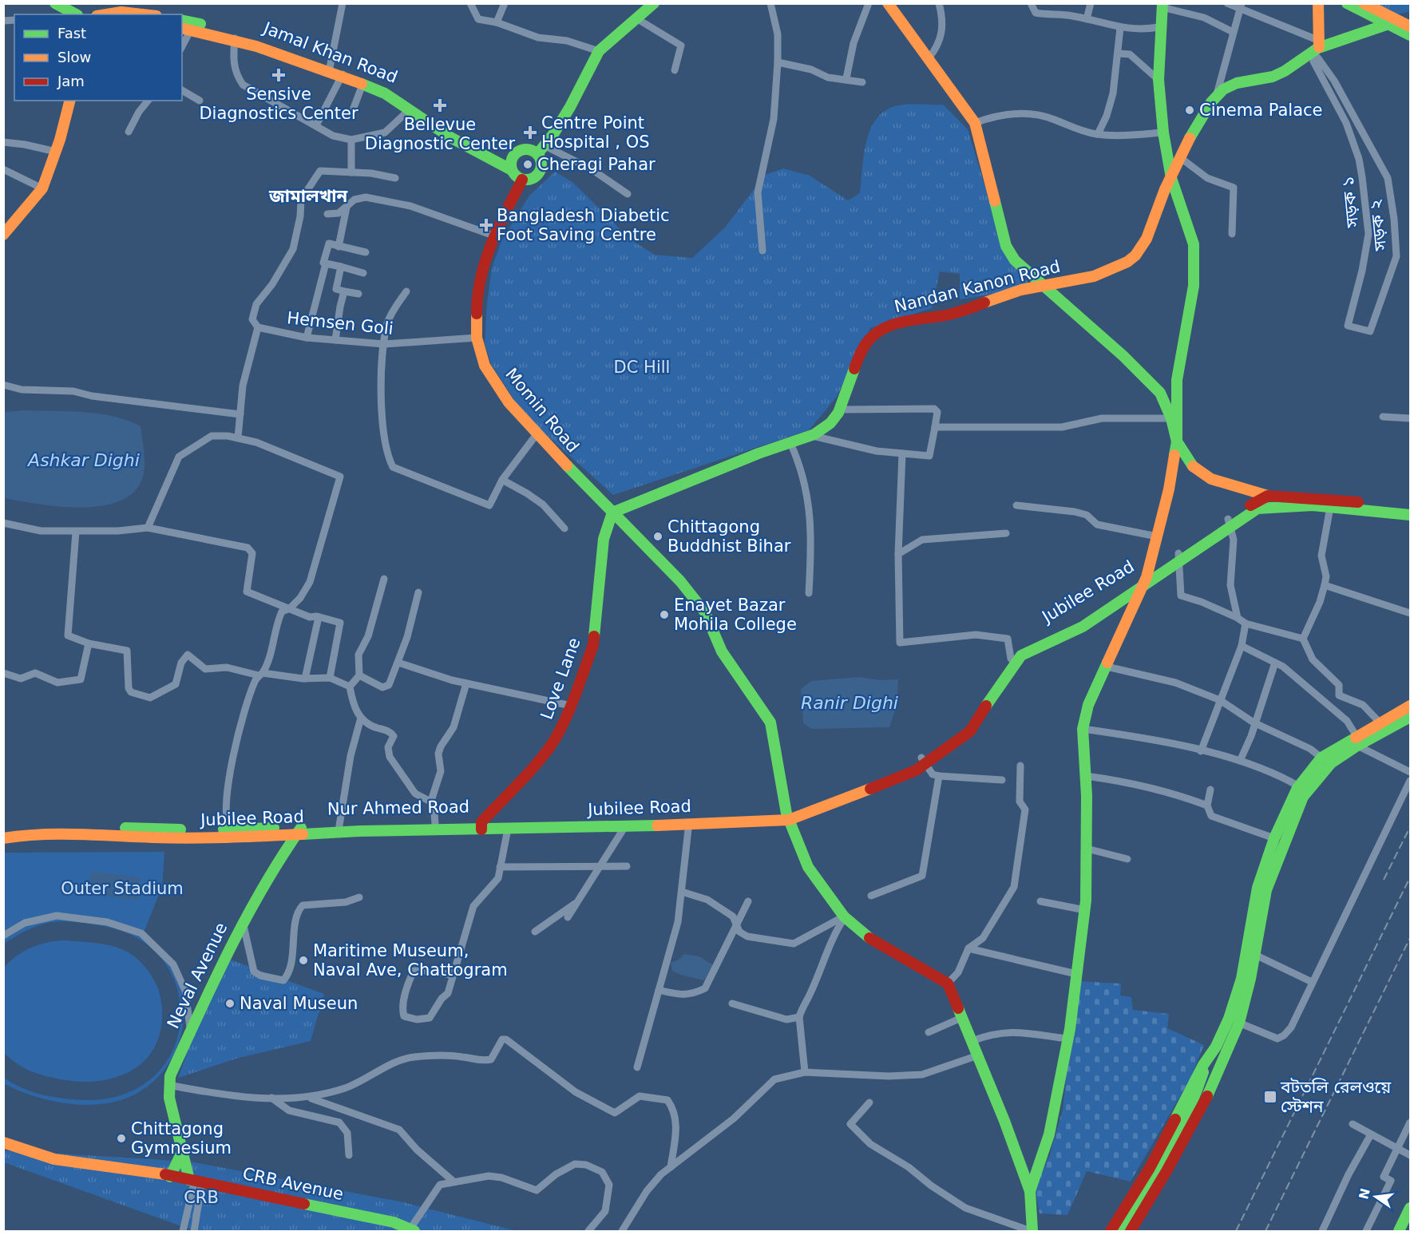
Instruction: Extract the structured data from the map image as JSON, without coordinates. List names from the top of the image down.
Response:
{
  "streets": {
    "main road": [
      "Jamal Khan Road",
      "Nandan Kanon Road",
      "Momin Road",
      "Jubilee Road",
      "Love Lane",
      "Nur Ahmed Road",
      "Neval Avenue",
      "CRB Avenue"
    ],
    "street": ["সড়ক ১", "সড়ক ২", "Hemsen Goli"]
  },
  "crossings": [
    ["Jamal Khan Road", "Momin Road"],
    ["সড়ক ১", "সড়ক ২"],
    ["Nandan Kanon Road", "Momin Road"],
    ["Nandan Kanon Road", "Love Lane"],
    ["Hemsen Goli", "Momin Road"],
    ["Momin Road", "Jubilee Road"],
    ["Momin Road", "Love Lane"],
    ["Momin Road", "Nur Ahmed Road"],
    ["Jubilee Road", "Love Lane"],
    ["Jubilee Road", "Nur Ahmed Road"],
    ["Jubilee Road", "Neval Avenue"],
    ["Love Lane", "Nur Ahmed Road"],
    ["Nur Ahmed Road", "Neval Avenue"],
    ["Neval Avenue", "CRB Avenue"]
  ],
  "districts": ["জামালখান"],
  "water": ["Ashkar Dighi", "Ranir Dighi"],
  "parks": ["DC Hill", "Outer Stadium", "CRB"],
  "places": {
    "health": [
      "Sensive Diagnostics Center",
      "Bellevue Diagnostic Center",
      "Centre Point Hospital , OS",
      "Bangladesh Diabetic Foot Saving Centre"
    ],
    "other": [
      "Cinema Palace",
      "Cheragi Pahar",
      "Chittagong Buddhist Bihar",
      "Enayet Bazar Mohila College",
      "Maritime Museum, Naval Ave, Chattogram",
      "Naval Museun",
      "Chittagong Gymnesium"
    ],
    "transit": ["বটতলি রেলওয়ে স্টেশন"]
  },
  "legend": ["Fast", "Slow", "Jam"],
  "north": "left"
}
